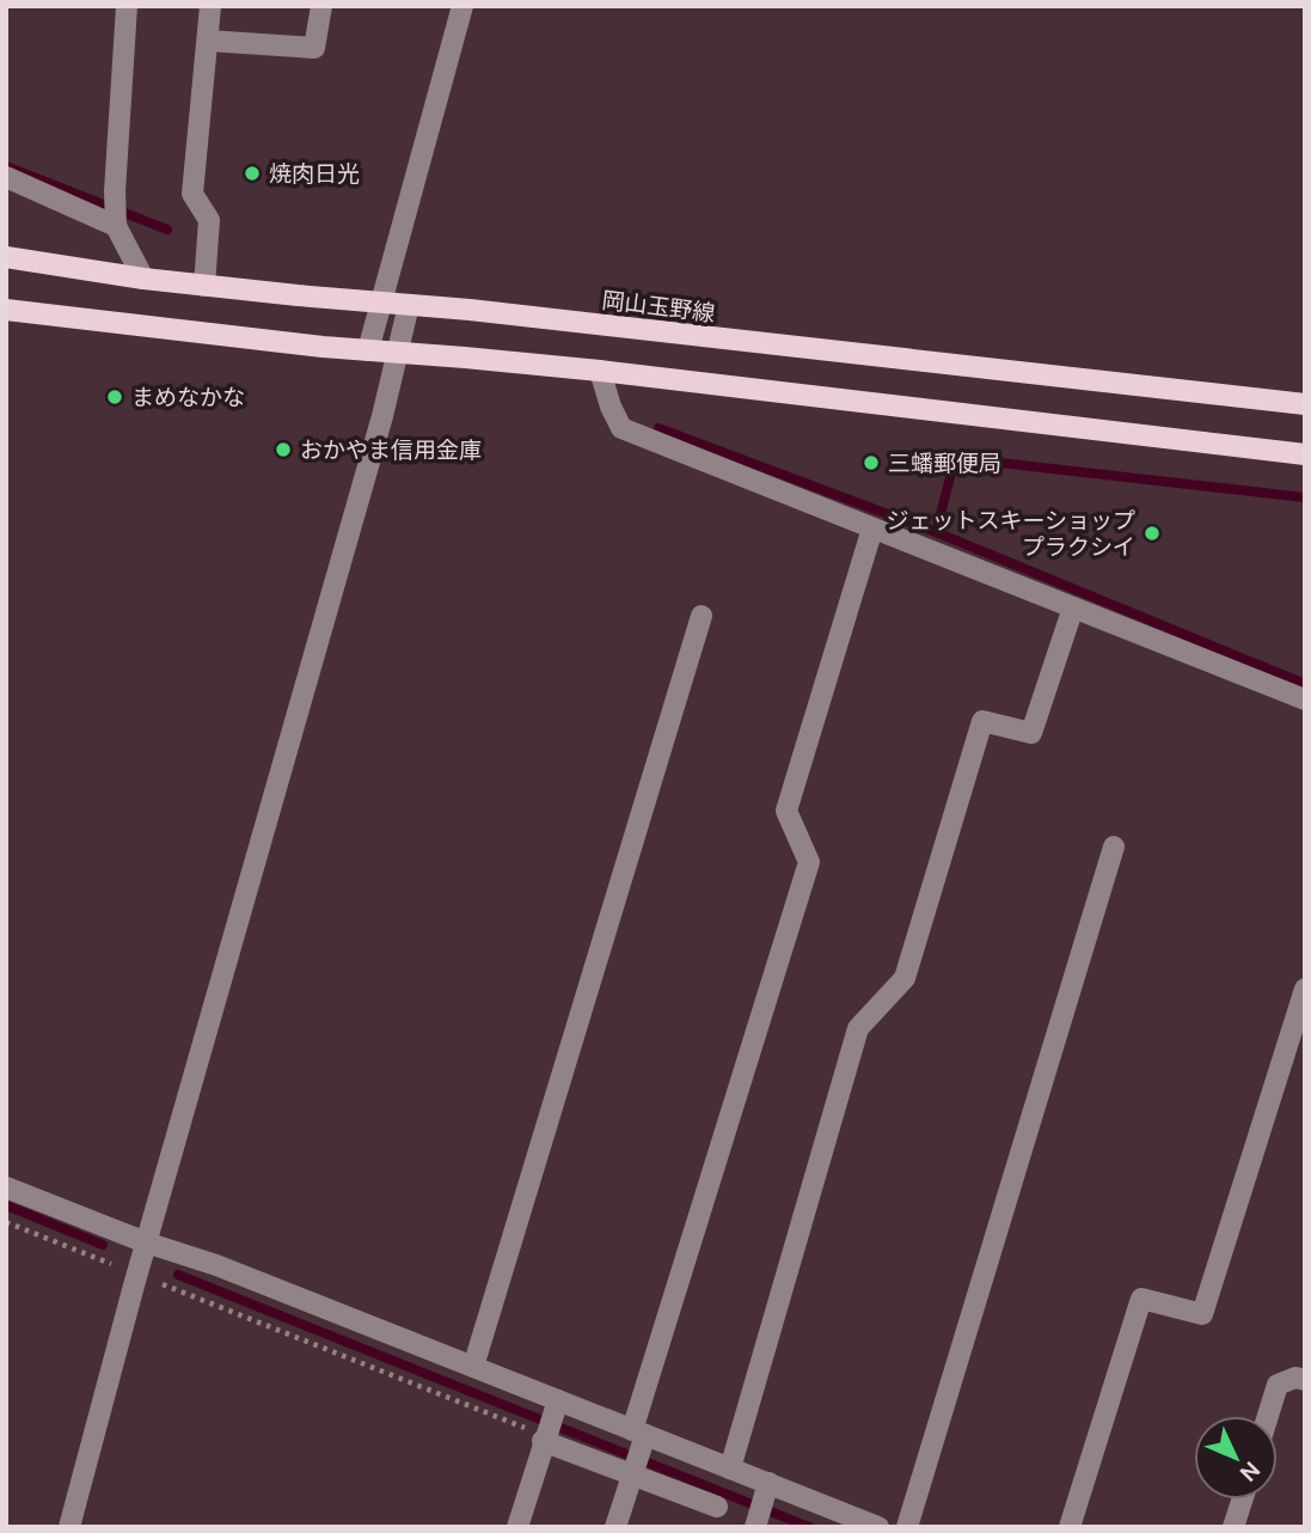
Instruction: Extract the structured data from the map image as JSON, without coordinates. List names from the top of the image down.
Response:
{
  "streets": {
    "main road": ["岡山玉野線"]
  },
  "places": [
    "焼肉日光",
    "まめなかな",
    "おかやま信用金庫",
    "三蟠郵便局",
    "ジェットスキーショップ プラクシイ"
  ],
  "north": "bottom right"
}
